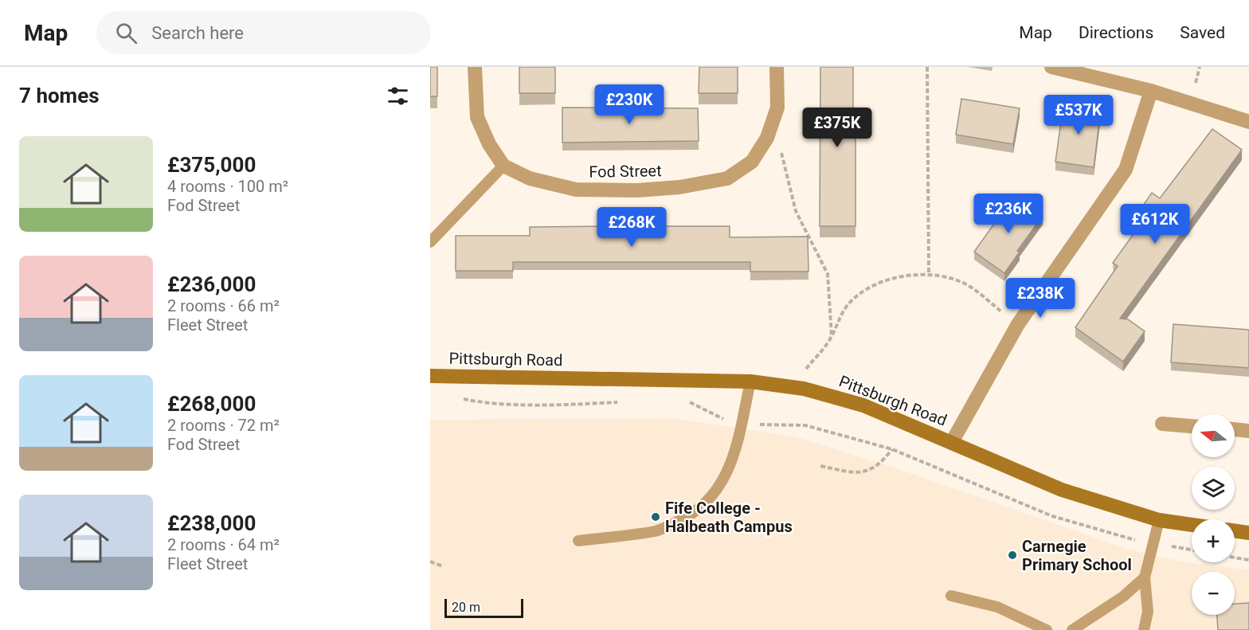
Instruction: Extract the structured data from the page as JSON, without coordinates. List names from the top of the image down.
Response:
{
  "streets": {
    "street": ["Fod Street", "Pittsburgh Road"]
  },
  "places": ["Fife College - Halbeath Campus", "Carnegie Primary School"],
  "scale_bar": "20 m",
  "north": "left",
  "page": {
    "header": "Map",
    "search": "Search here",
    "nav": ["Map", "Directions", "Saved"],
    "heading": "7 homes",
    "price": [
      "£230K",
      "£537K",
      "£375K",
      "£236K",
      "£612K",
      "£268K",
      "£238K"
    ],
    "list": [
      {
        "name": "£375,000",
        "note": "4 rooms · 100 m² · Fod Street"
      },
      {
        "name": "£236,000",
        "note": "2 rooms · 66 m² · Fleet Street"
      },
      {
        "name": "£268,000",
        "note": "2 rooms · 72 m² · Fod Street"
      },
      {
        "name": "£238,000",
        "note": "2 rooms · 64 m² · Fleet Street"
      }
    ],
    "map_buttons": ["+", "−"],
    "scale": "20 m"
  }
}
